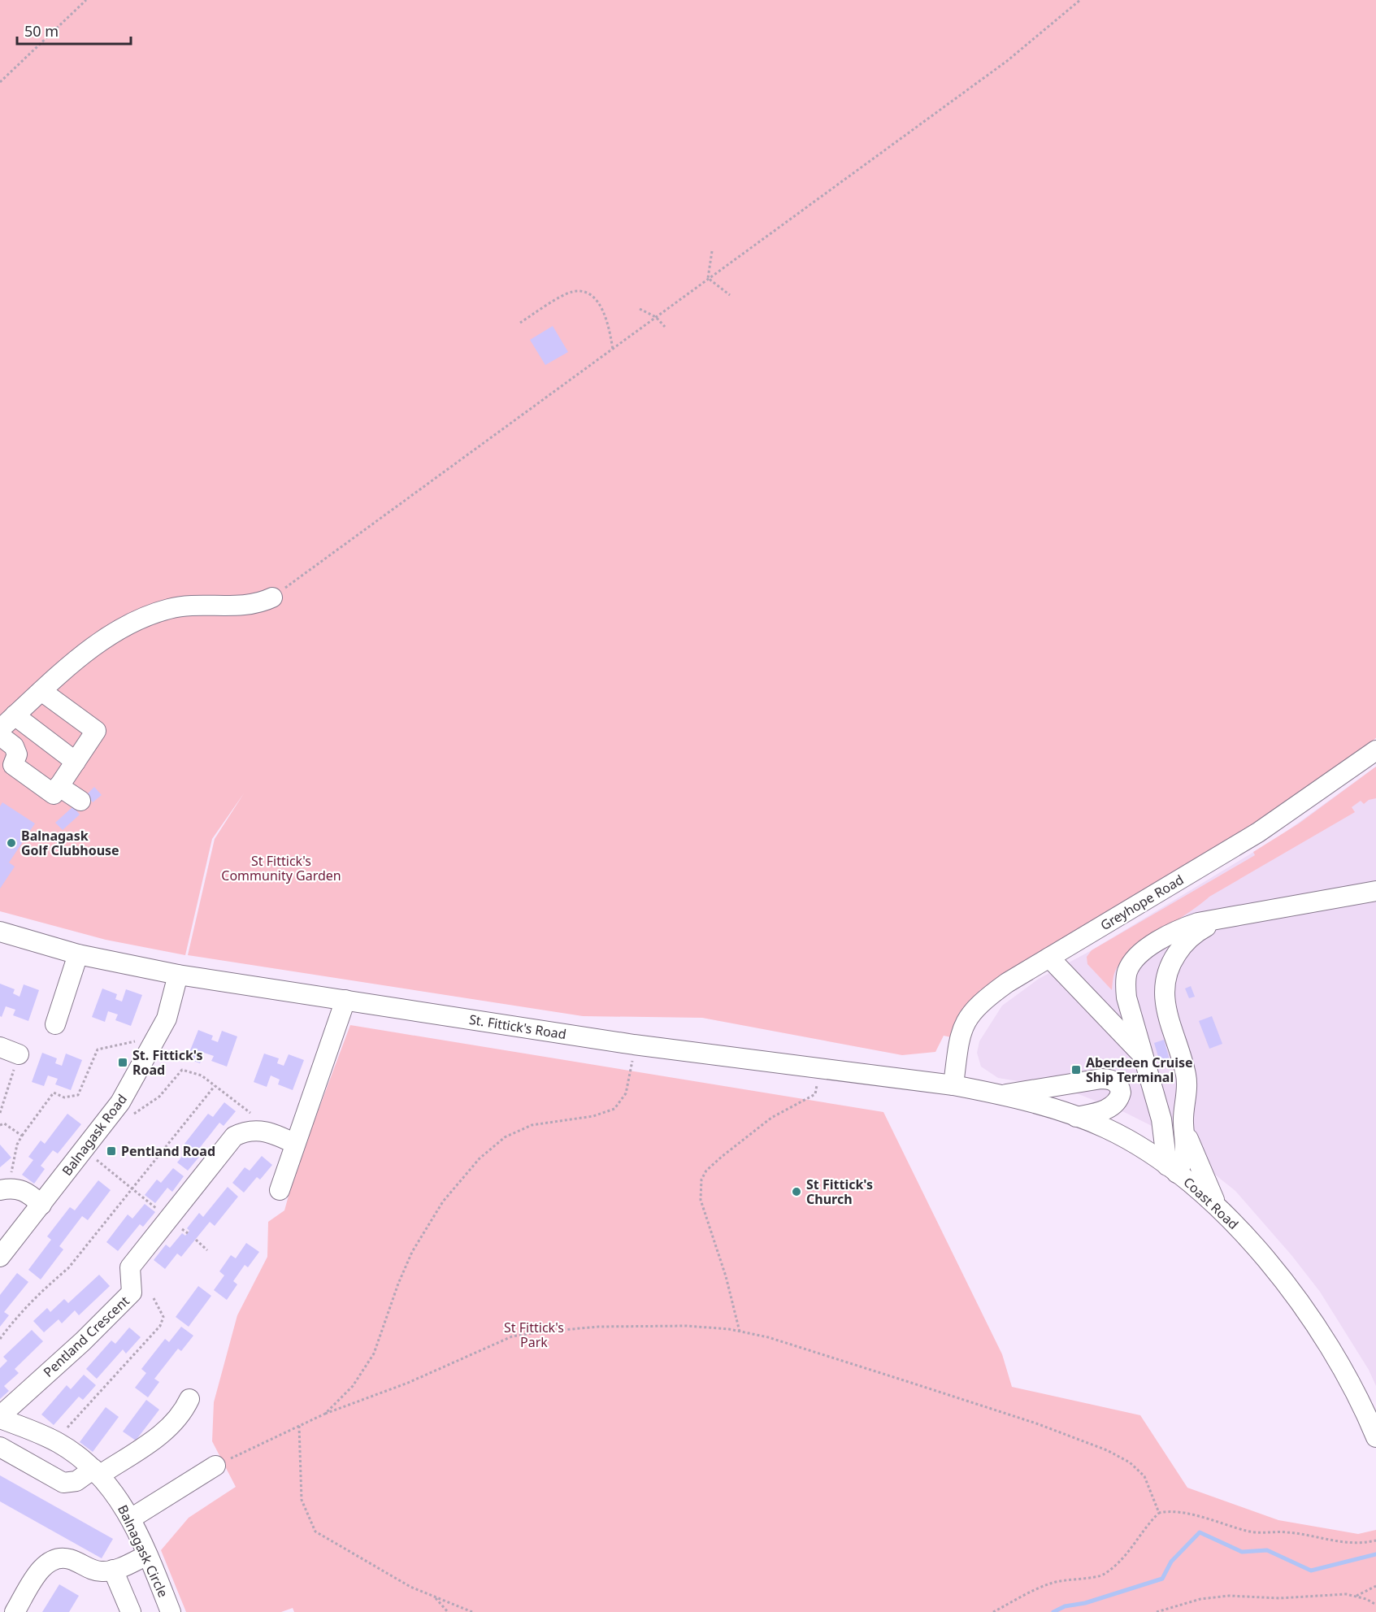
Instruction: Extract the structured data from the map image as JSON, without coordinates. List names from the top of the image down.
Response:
{
  "streets": {
    "street": [
      "Greyhope Road",
      "St. Fittick's Road",
      "Balnagask Road",
      "Coast Road",
      "Pentland Crescent",
      "Balnagask Circle"
    ]
  },
  "crossings": [
    ["Greyhope Road", "St. Fittick's Road"],
    ["Greyhope Road", "Coast Road"],
    ["St. Fittick's Road", "Balnagask Road"],
    ["St. Fittick's Road", "Coast Road"],
    ["Pentland Crescent", "Balnagask Circle"]
  ],
  "parks": ["St Fittick's Community Garden", "St Fittick's Park"],
  "places": {
    "other": ["Balnagask Golf Clubhouse", "St Fittick's Church"],
    "transit": ["St. Fittick's Road", "Aberdeen Cruise Ship Terminal", "Pentland Road"]
  },
  "scale_bar": "50 m"
}
